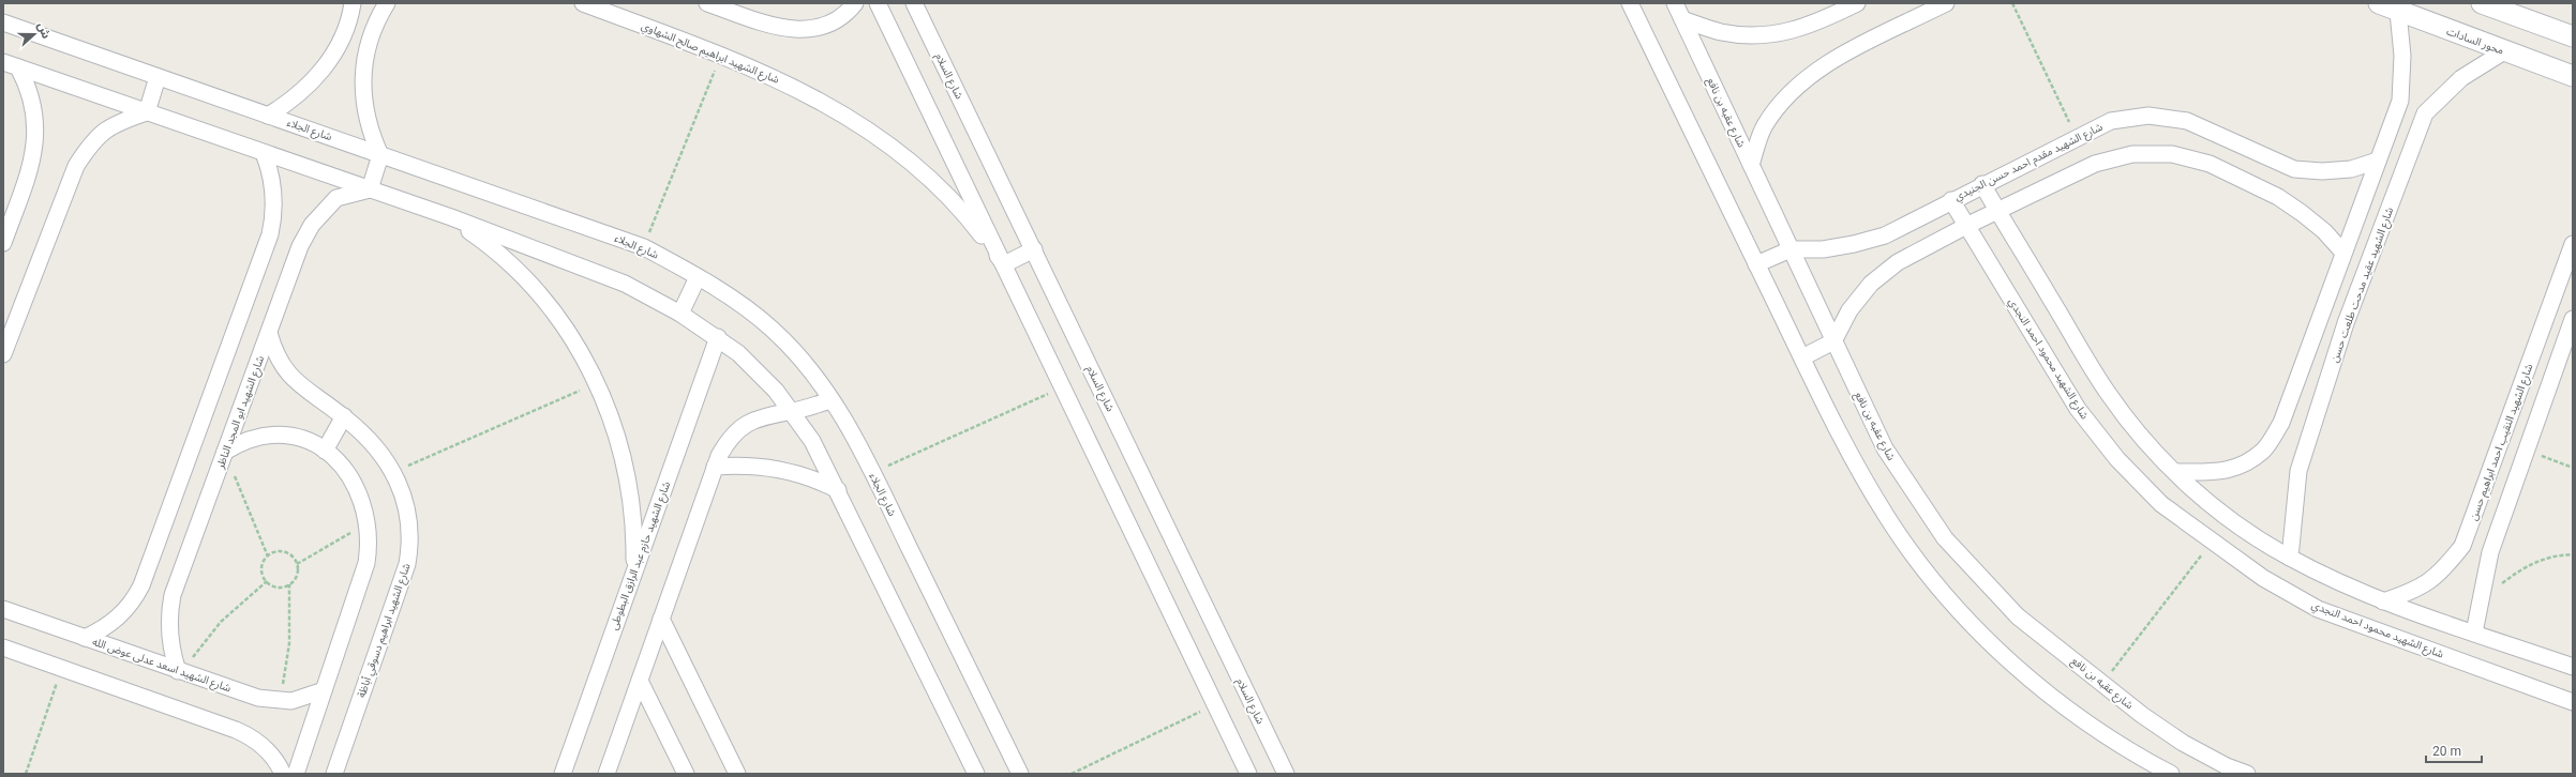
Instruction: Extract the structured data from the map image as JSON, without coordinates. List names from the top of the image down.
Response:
{
  "streets": {
    "street": [
      "محور السادات",
      "شارع الشهيد ابراهيم صالح الشهاوي",
      "شارع السلام",
      "شارع عقبه بن نافع",
      "شارع الجلاء",
      "شارع الشهيد مقدم احمد حسن الجنيدي",
      "شارع الشهيد عقيد مدحت طلعت حسن",
      "شارع الشهيد محمود احمد النجدي",
      "شارع الشهيد ابو المجد الناظر",
      "شارع الشهيد النقيب احمد ابراهيم حسن",
      "شارع الشهيد حازم عبد الرازق البطوطى",
      "شارع الشهيد ابراهيم دسوقي أباظة",
      "شارع الشهيد اسعد عدلى عوض الله"
    ]
  },
  "crossings": [
    ["محور السادات", "شارع الشهيد عقيد مدحت طلعت حسن"],
    ["شارع عقبه بن نافع", "شارع الشهيد مقدم احمد حسن الجنيدي"],
    ["شارع الشهيد مقدم احمد حسن الجنيدي", "شارع الشهيد محمود احمد النجدي"],
    ["شارع الشهيد ابو المجد الناظر", "شارع الشهيد ابراهيم دسوقي أباظة"],
    ["شارع الشهيد ابو المجد الناظر", "شارع الشهيد اسعد عدلى عوض الله"]
  ],
  "scale_bar": "20 m",
  "north": "right"
}
